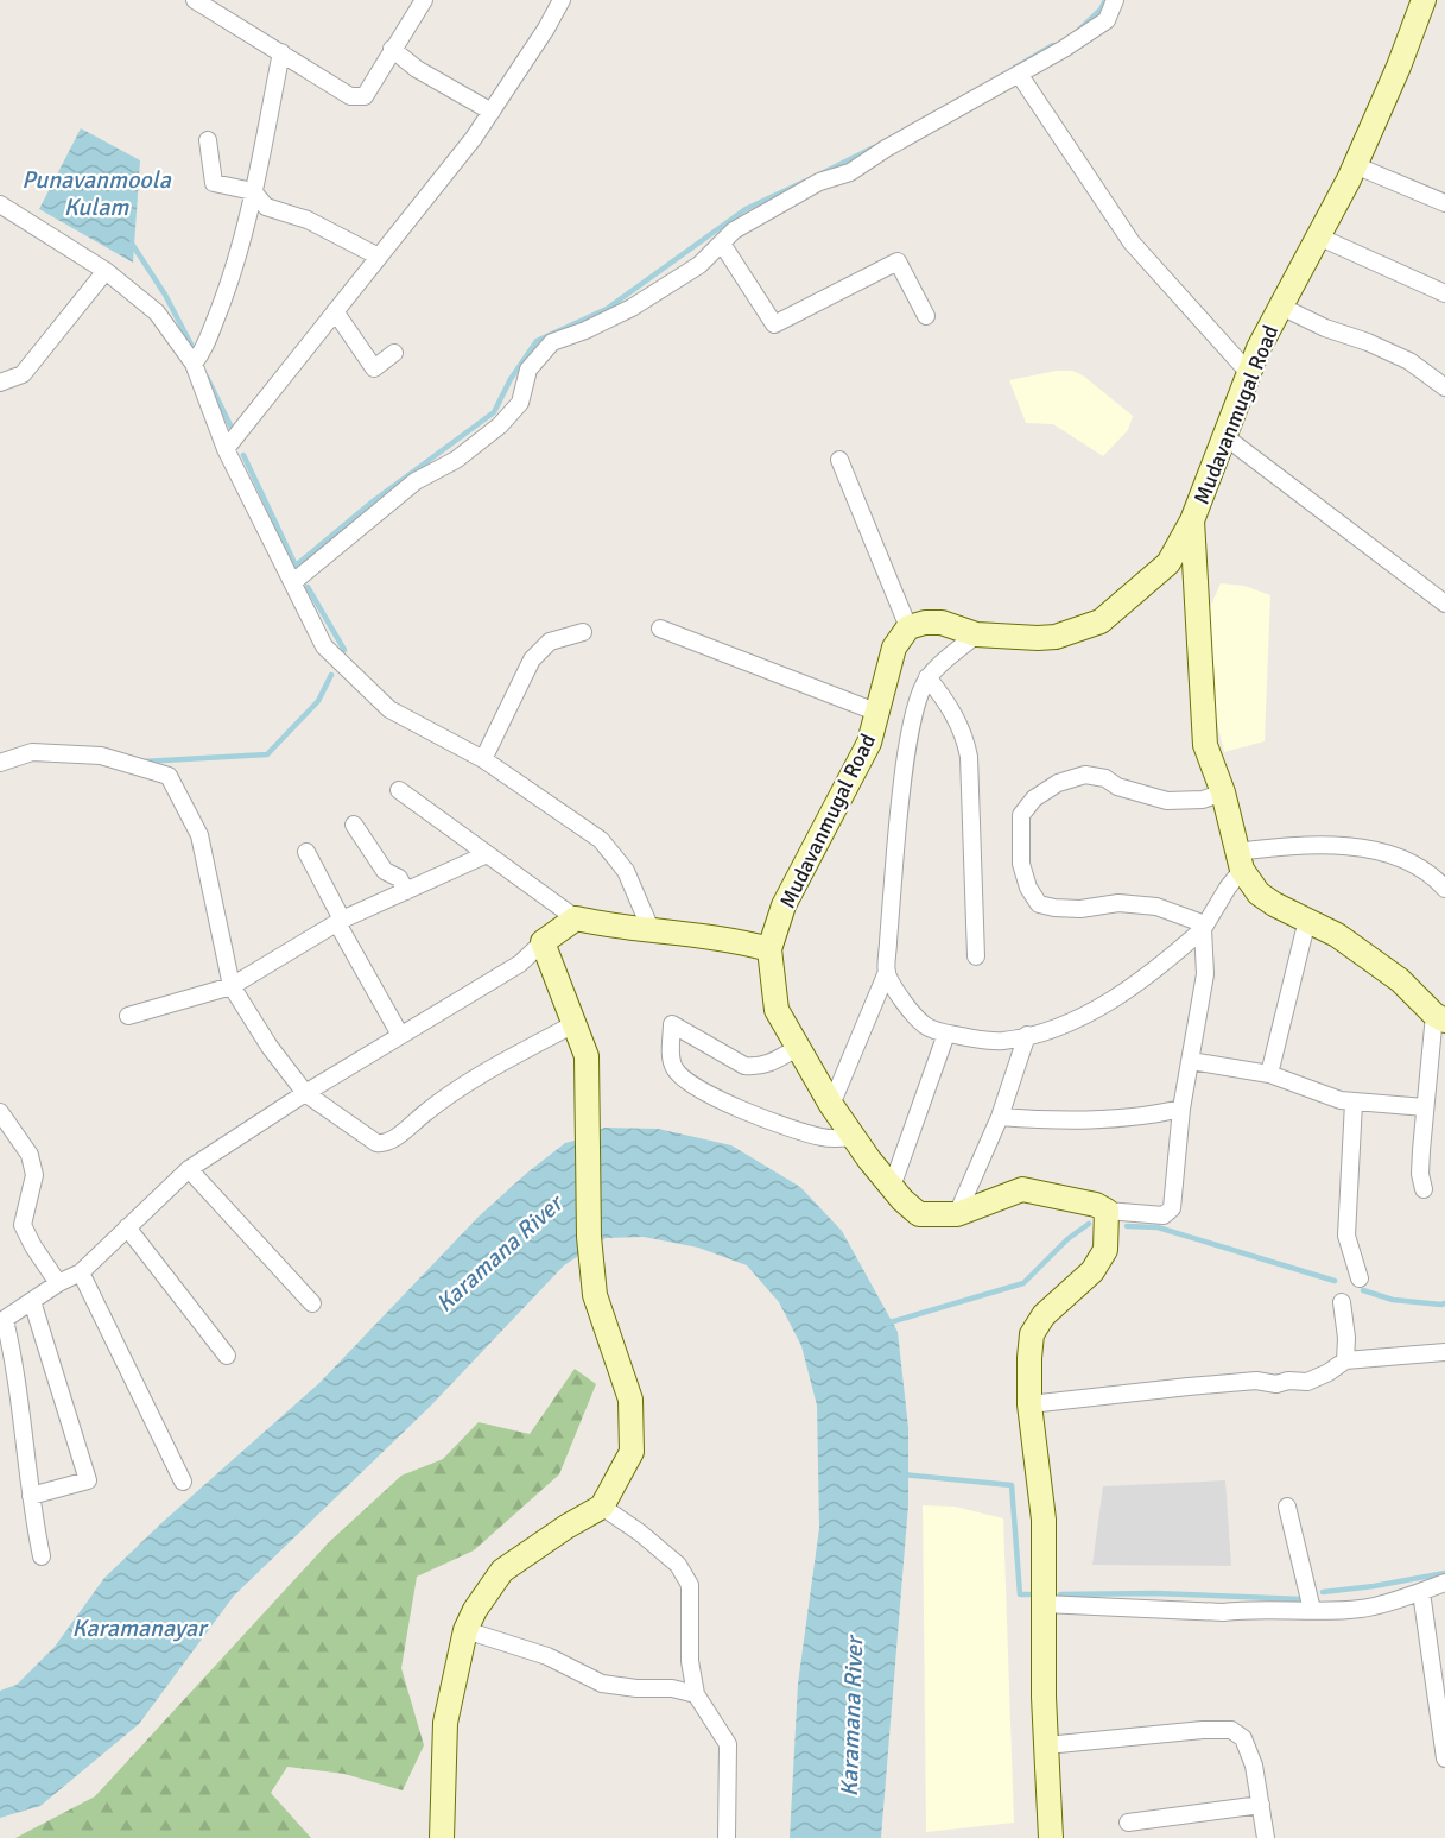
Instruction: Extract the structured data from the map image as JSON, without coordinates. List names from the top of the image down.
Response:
{
  "streets": {
    "street": ["Mudavanmugal Road"]
  },
  "water": ["Punavanmoola Kulam", "Karamana River", "Karamanayar"]
}
